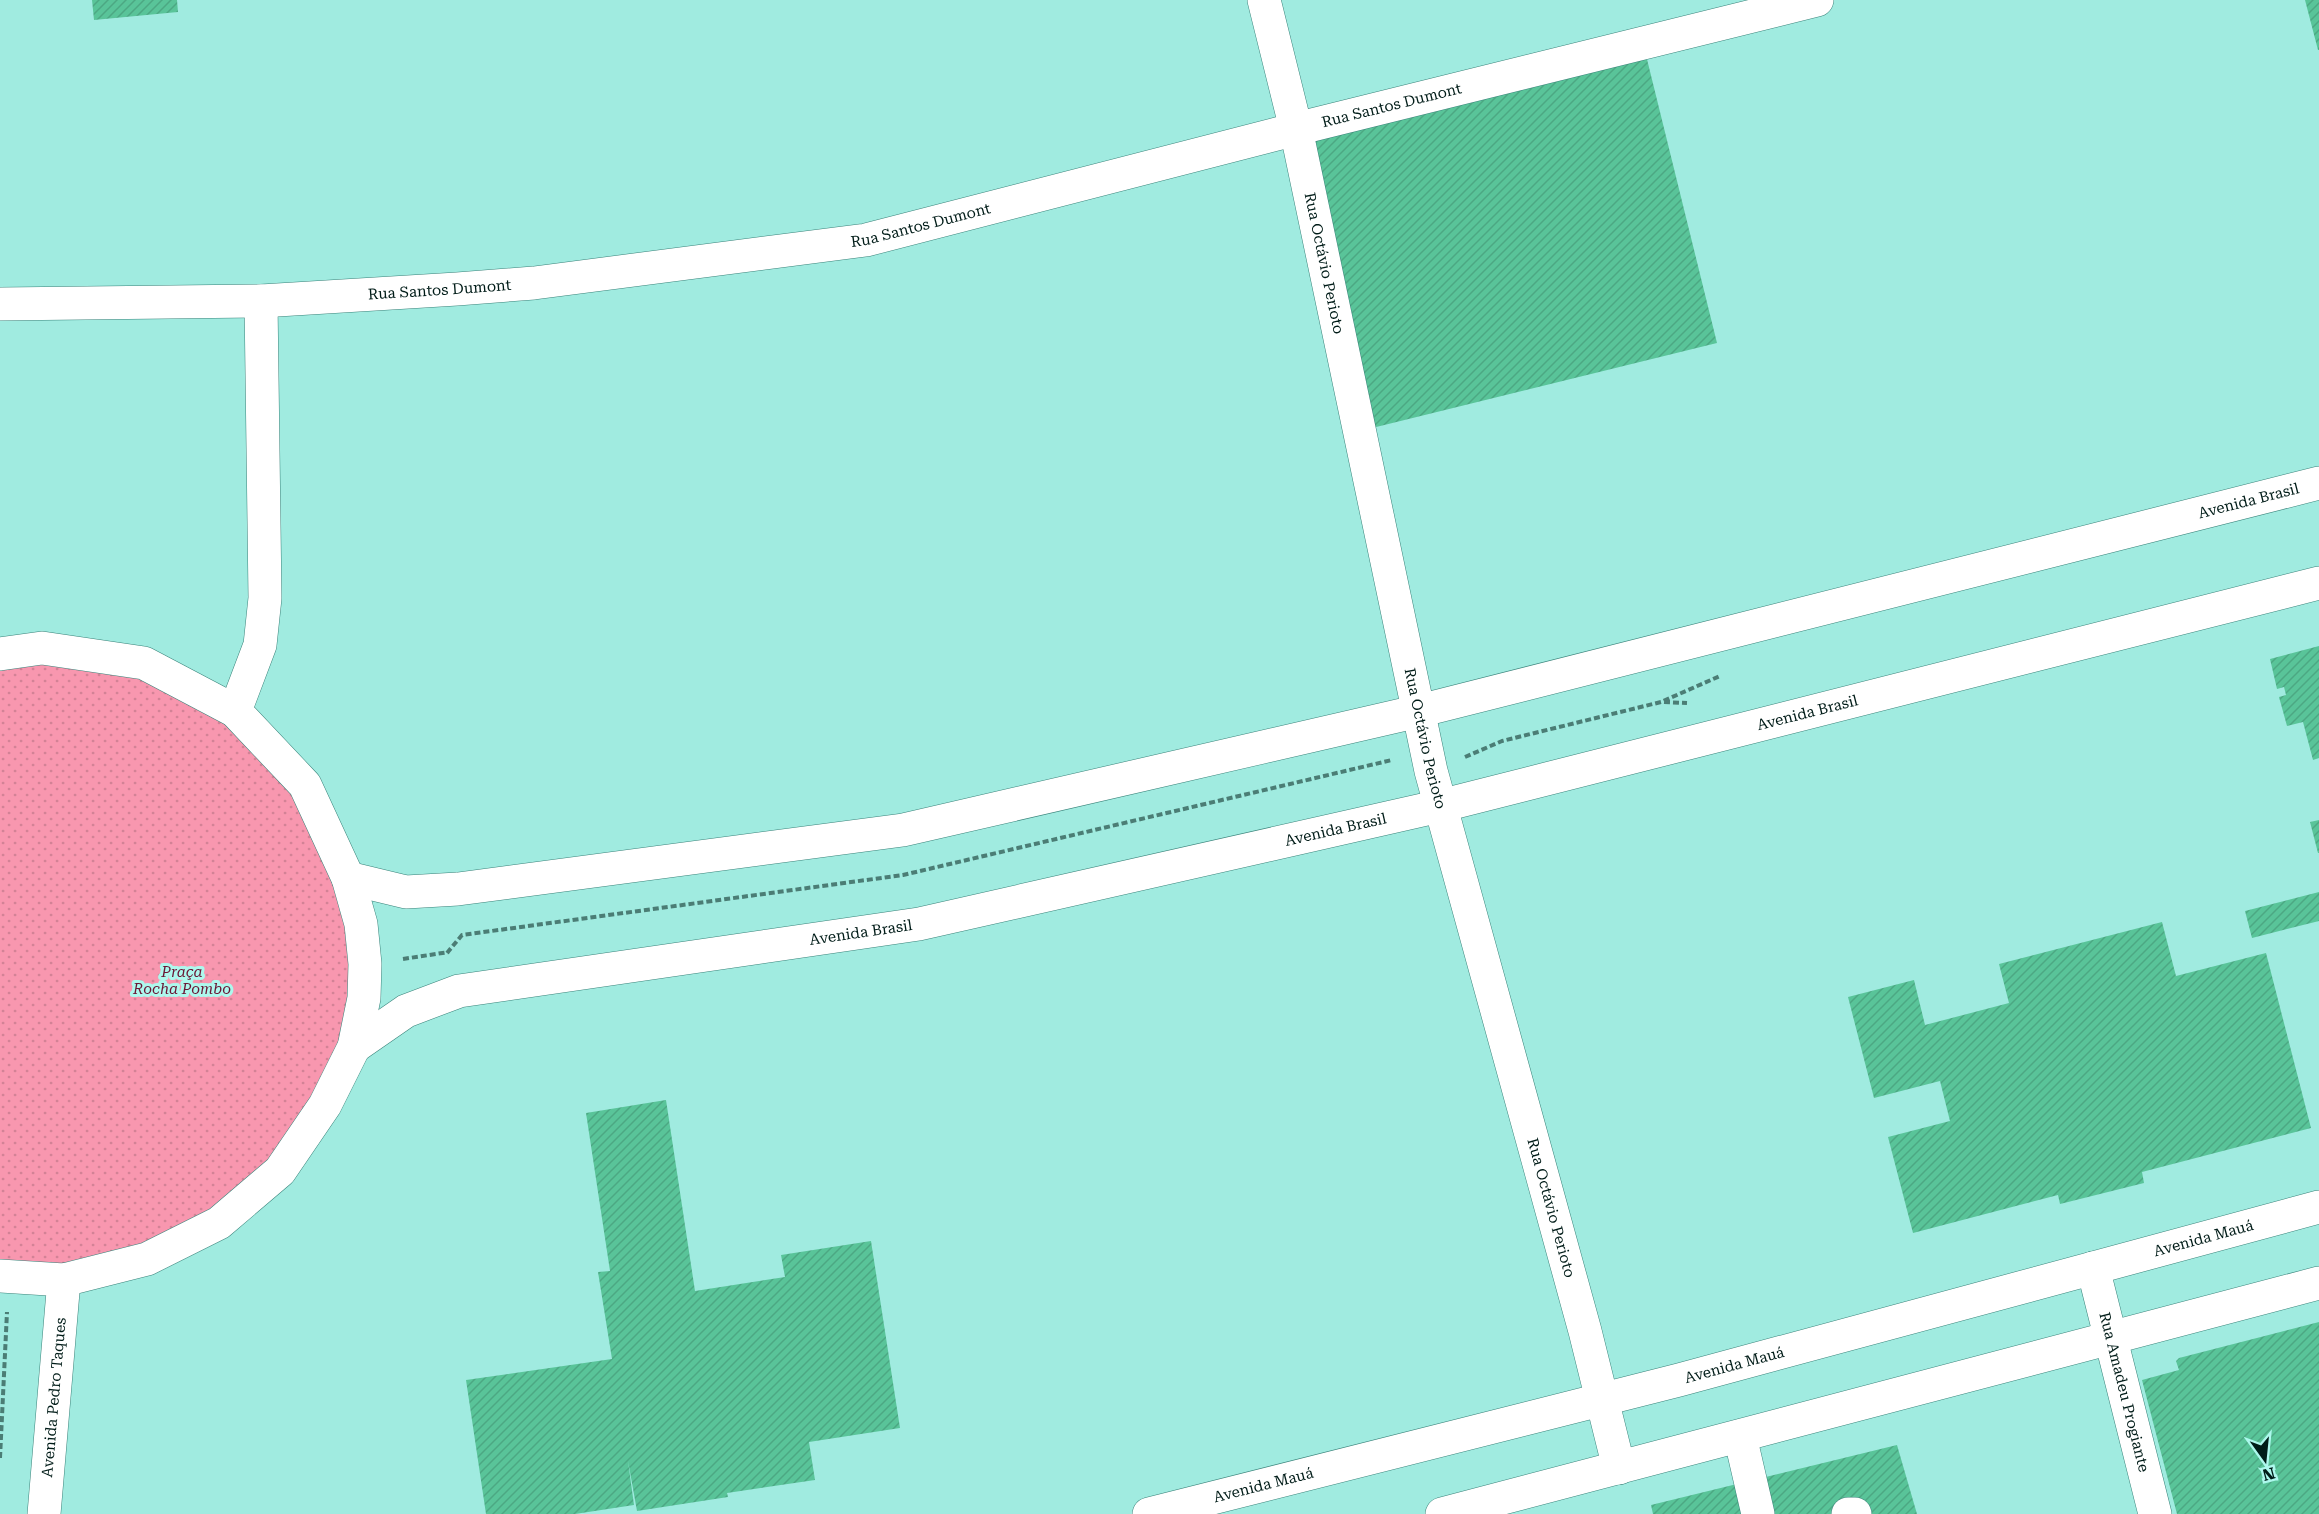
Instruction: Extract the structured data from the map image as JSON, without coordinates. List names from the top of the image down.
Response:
{
  "streets": {
    "main road": [
      "Rua Santos Dumont",
      "Rua Octávio Perioto",
      "Avenida Brasil",
      "Avenida Mauá",
      "Rua Amadeu Progiante",
      "Avenida Pedro Taques"
    ]
  },
  "crossings": [
    ["Rua Santos Dumont", "Rua Octávio Perioto"],
    ["Rua Octávio Perioto", "Avenida Brasil"],
    ["Rua Octávio Perioto", "Avenida Mauá"],
    ["Avenida Mauá", "Rua Amadeu Progiante"]
  ],
  "parks": ["Praça Rocha Pombo"],
  "north": "bottom"
}
